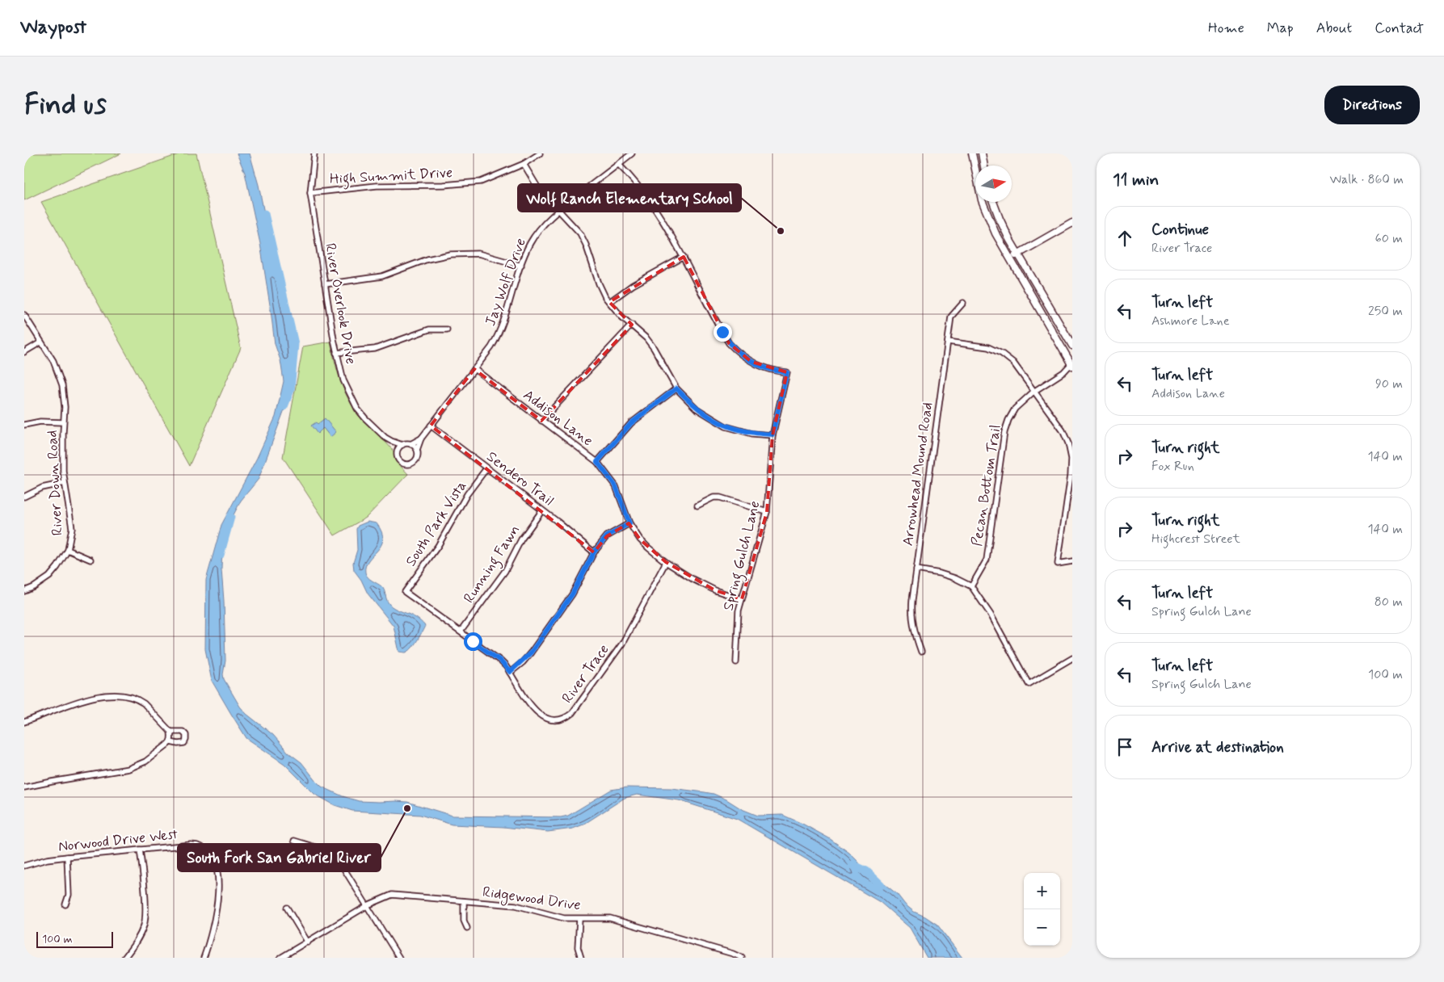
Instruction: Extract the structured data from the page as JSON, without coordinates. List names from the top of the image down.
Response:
{
  "streets": {
    "street": [
      "High Summit Drive",
      "Jay Wolf Drive",
      "River Overlook Drive",
      "Addison Lane",
      "Arrowhead Mound Road",
      "Sendero Trail",
      "River Down Road",
      "Pecan Bottom Trail",
      "South Park Vista",
      "Spring Gulch Lane",
      "Running Fawn",
      "River Trace",
      "Norwood Drive West",
      "Ridgewood Drive"
    ]
  },
  "crossings": [
    ["High Summit Drive", "River Overlook Drive"],
    ["Jay Wolf Drive", "Addison Lane"],
    ["Jay Wolf Drive", "Sendero Trail"],
    ["Jay Wolf Drive", "Spring Gulch Lane"],
    ["Addison Lane", "Spring Gulch Lane"],
    ["Addison Lane", "River Trace"],
    ["Sendero Trail", "South Park Vista"],
    ["Sendero Trail", "Running Fawn"],
    ["South Park Vista", "River Trace"],
    ["Running Fawn", "River Trace"]
  ],
  "places": ["Wolf Ranch Elementary School", "South Fork San Gabriel River"],
  "scale_bar": "100 m",
  "north": "right",
  "page": {
    "header": "Waypost",
    "nav": [
      "Home",
      "Map",
      "About",
      "Contact"
    ],
    "buttons": "Directions",
    "title": "Find us",
    "heading": ["11 min", "Walk · 860 m"],
    "list": [
      ["Continue", "River Trace", "60 m"],
      ["Turn left", "Ashmore Lane", "250 m"],
      ["Turn left", "Addison Lane", "90 m"],
      ["Turn right", "Fox Run", "140 m"],
      ["Turn right", "Highcrest Street", "140 m"],
      ["Turn left", "Spring Gulch Lane", "80 m"],
      ["Turn left", "Spring Gulch Lane", "100 m"],
      "Arrive at destination"
    ],
    "map_buttons": ["+", "−"],
    "scale": "100 m"
  }
}
